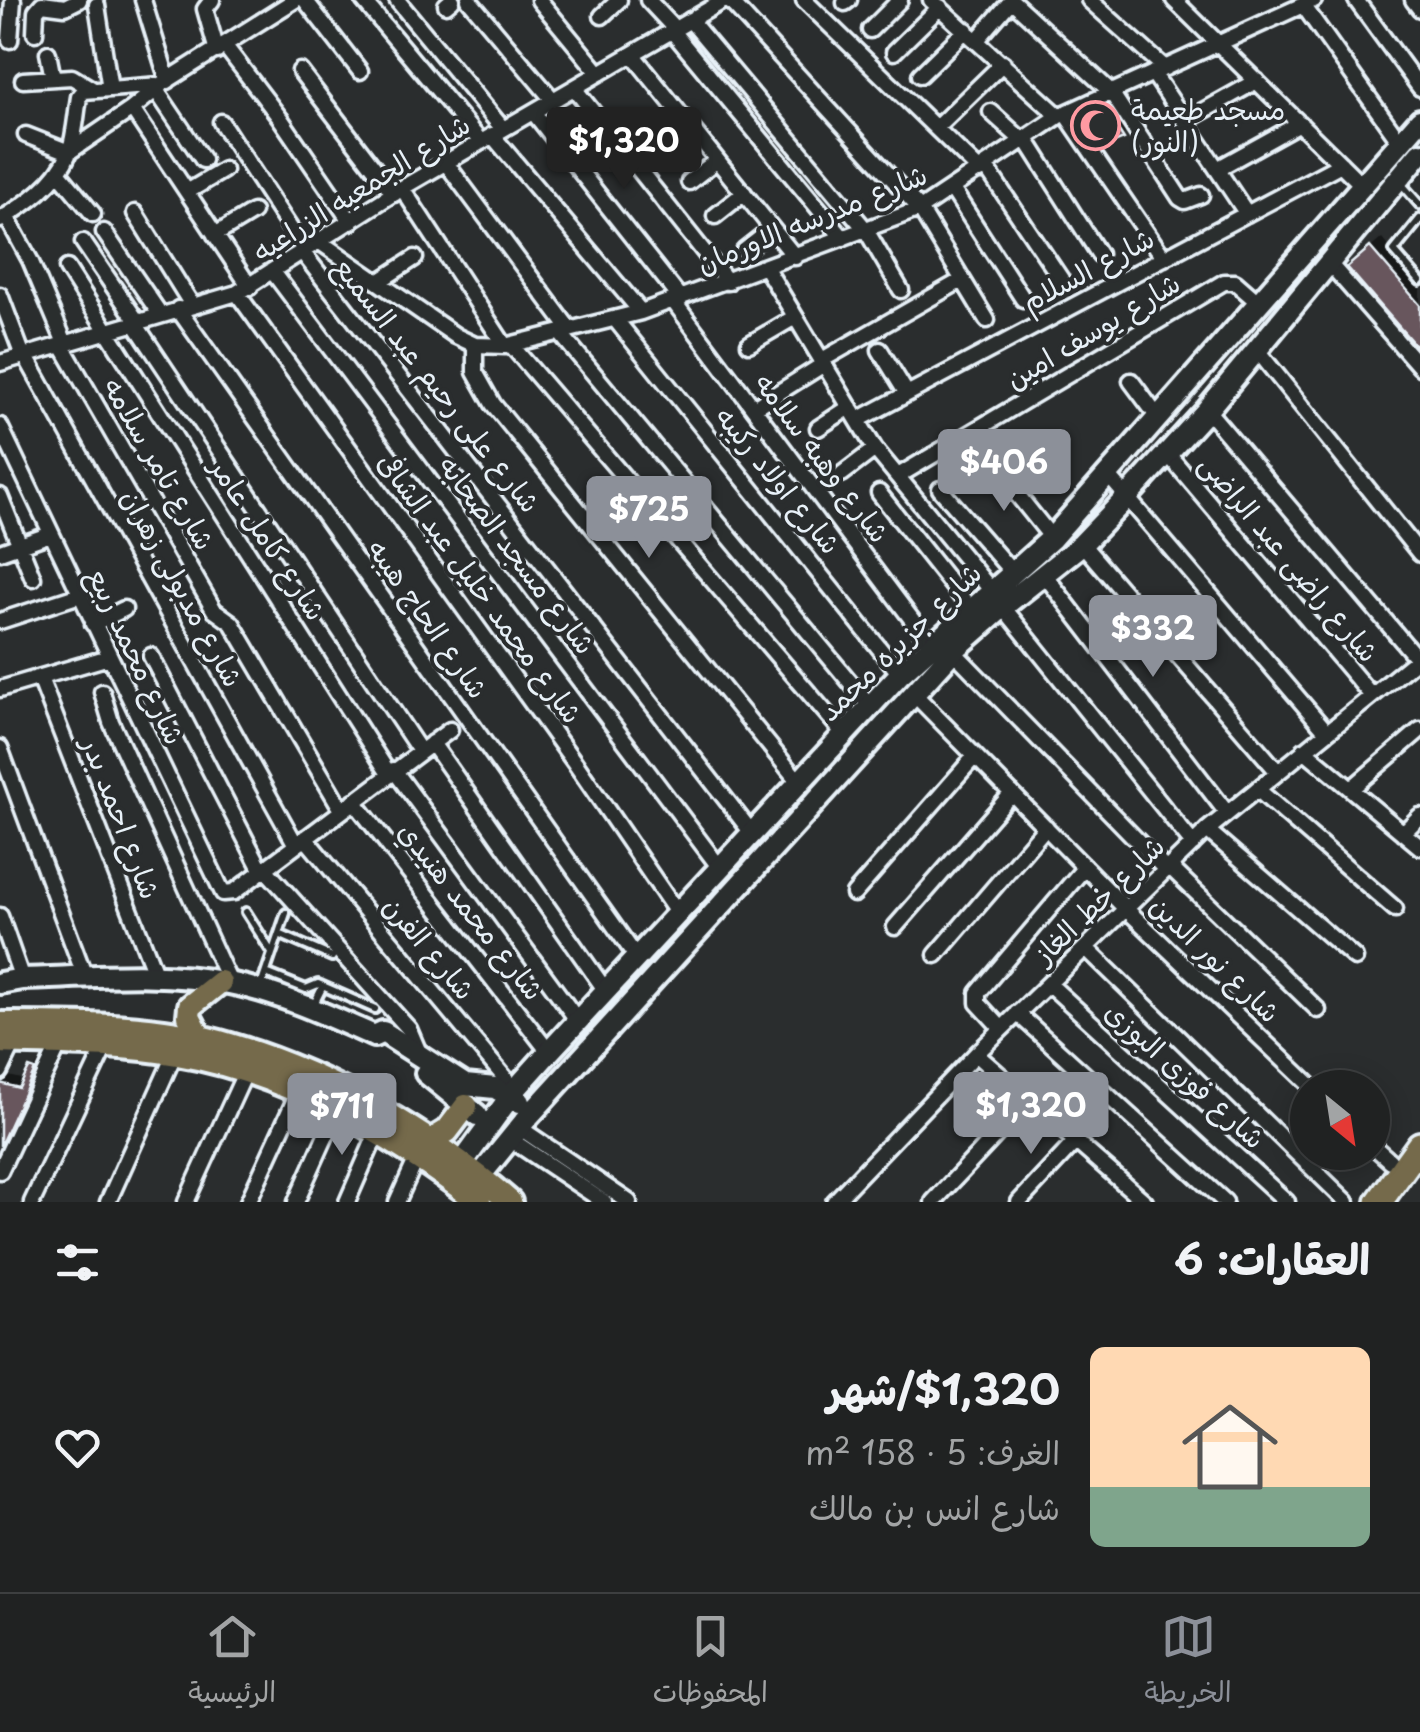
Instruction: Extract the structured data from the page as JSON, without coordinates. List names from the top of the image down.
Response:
{
  "streets": {
    "main road": ["شارع جزيره محمد"],
    "street": [
      "شارع الجمعيه الزراعيه",
      "شارع مدرسه الاورمان",
      "شارع السلام",
      "شارع يوسف امين",
      "شارع على رحيم عبد السميع",
      "شارع وهبه سلامه",
      "شارع تامر سلامه",
      "شارع اولاد ركيبه",
      "شارع كامل عامر",
      "شارع مسجد الصحابه",
      "شارع راضى عبد الراضى",
      "شارع مدبولى زهران",
      "شارع محمد خليل عبد الشافى",
      "شارع الحاج هيبه",
      "شارع محمد ربيع",
      "شارع احمد بدر",
      "شارع خط الغاز",
      "شارع محمد هنيدي",
      "شارع الفرن",
      "شارع نور الدين",
      "شارع فوزى البوزى"
    ]
  },
  "crossings": [
    ["شارع الجمعيه الزراعيه", "شارع مدرسه الاورمان"],
    ["شارع الجمعيه الزراعيه", "شارع على رحيم عبد السميع"],
    ["شارع الجمعيه الزراعيه", "شارع وهبه سلامه"],
    ["شارع الجمعيه الزراعيه", "شارع تامر سلامه"],
    ["شارع الجمعيه الزراعيه", "شارع كامل عامر"],
    ["شارع الجمعيه الزراعيه", "شارع مسجد الصحابه"],
    ["شارع الجمعيه الزراعيه", "شارع مدبولى زهران"],
    ["شارع الجمعيه الزراعيه", "شارع محمد خليل عبد الشافى"],
    ["شارع الجمعيه الزراعيه", "شارع الحاج هيبه"],
    ["شارع مدرسه الاورمان", "شارع وهبه سلامه"],
    ["شارع مدرسه الاورمان", "شارع اولاد ركيبه"],
    ["شارع يوسف امين", "شارع جزيره محمد"],
    ["شارع على رحيم عبد السميع", "شارع جزيره محمد"],
    ["شارع وهبه سلامه", "شارع جزيره محمد"],
    ["شارع تامر سلامه", "شارع محمد هنيدي"],
    ["شارع اولاد ركيبه", "شارع جزيره محمد"],
    ["شارع كامل عامر", "شارع جزيره محمد"],
    ["شارع مسجد الصحابه", "شارع جزيره محمد"],
    ["شارع راضى عبد الراضى", "شارع جزيره محمد"],
    ["شارع راضى عبد الراضى", "شارع خط الغاز"],
    ["شارع مدبولى زهران", "شارع الفرن"],
    ["شارع محمد خليل عبد الشافى", "شارع جزيره محمد"],
    ["شارع الحاج هيبه", "شارع جزيره محمد"],
    ["شارع جزيره محمد", "شارع محمد هنيدي"],
    ["شارع جزيره محمد", "شارع الفرن"],
    ["شارع جزيره محمد", "شارع نور الدين"],
    ["شارع خط الغاز", "شارع نور الدين"],
    ["شارع خط الغاز", "شارع فوزى البوزى"]
  ],
  "places": {
    "mosque": ["مسجد طعيمة (النور)"]
  },
  "north": "bottom right",
  "page": {
    "price": [
      "$1,320",
      "$406",
      "$725",
      "$332",
      "$1,320",
      "$711"
    ],
    "heading": "العقارات: 6",
    "list": [
      {
        "name": "$1,320/شهر",
        "note": "الغرف: 5 · 158 m² · شارع انس بن مالك"
      }
    ],
    "tabs": ["الخريطة", "المحفوظات", "الرئيسية"]
  }
}
